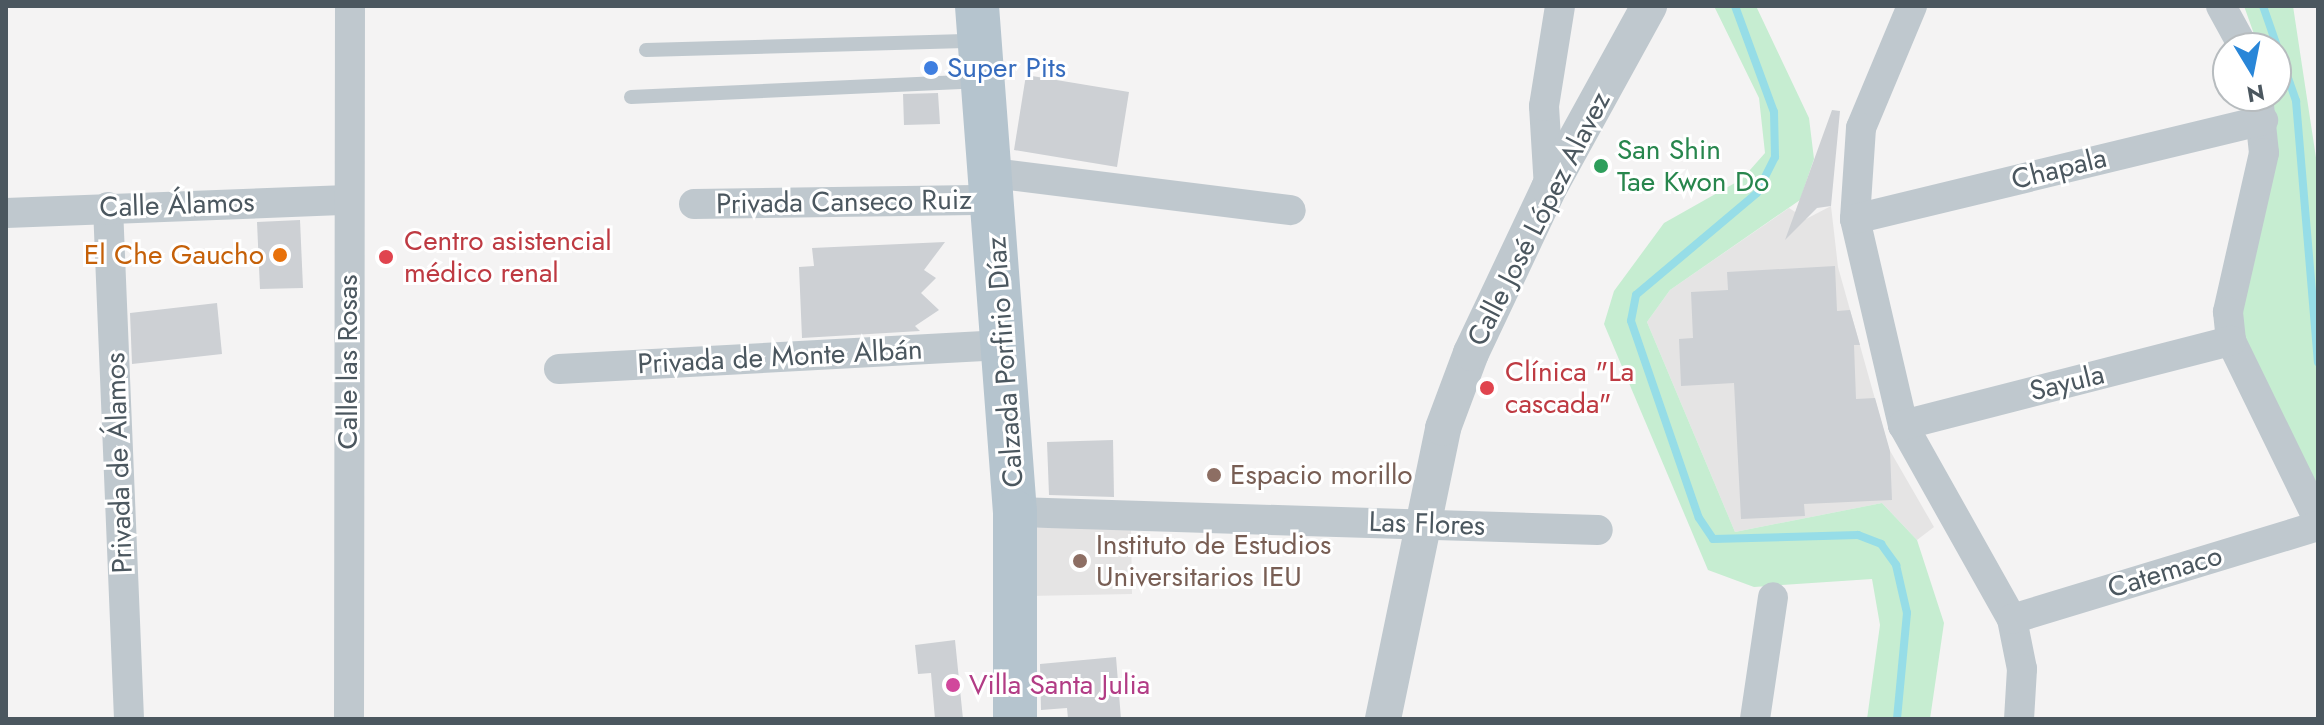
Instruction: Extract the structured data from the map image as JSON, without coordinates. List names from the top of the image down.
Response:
{
  "streets": {
    "main road": ["Calzada Porfirio Díaz"],
    "street": [
      "Chapala",
      "Privada Canseco Ruiz",
      "Calle Álamos",
      "Calle José López Alavez",
      "Privada de Monte Albán",
      "Calle las Rosas",
      "Sayula",
      "Privada de Álamos",
      "Las Flores",
      "Catemaco"
    ]
  },
  "crossings": [
    ["Privada Canseco Ruiz", "Calzada Porfirio Díaz"],
    ["Calle Álamos", "Calle las Rosas"],
    ["Calle Álamos", "Privada de Álamos"],
    ["Calle José López Alavez", "Las Flores"],
    ["Privada de Monte Albán", "Calzada Porfirio Díaz"],
    ["Calzada Porfirio Díaz", "Las Flores"]
  ],
  "places": [
    "Super Pits",
    "San Shin Tae Kwon Do",
    "El Che Gaucho",
    "Centro asistencial médico renal",
    "Clínica \"La cascada\"",
    "Espacio morillo",
    "Instituto de Estudios Universitarios IEU",
    "Villa Santa Julia"
  ],
  "north": "bottom"
}
